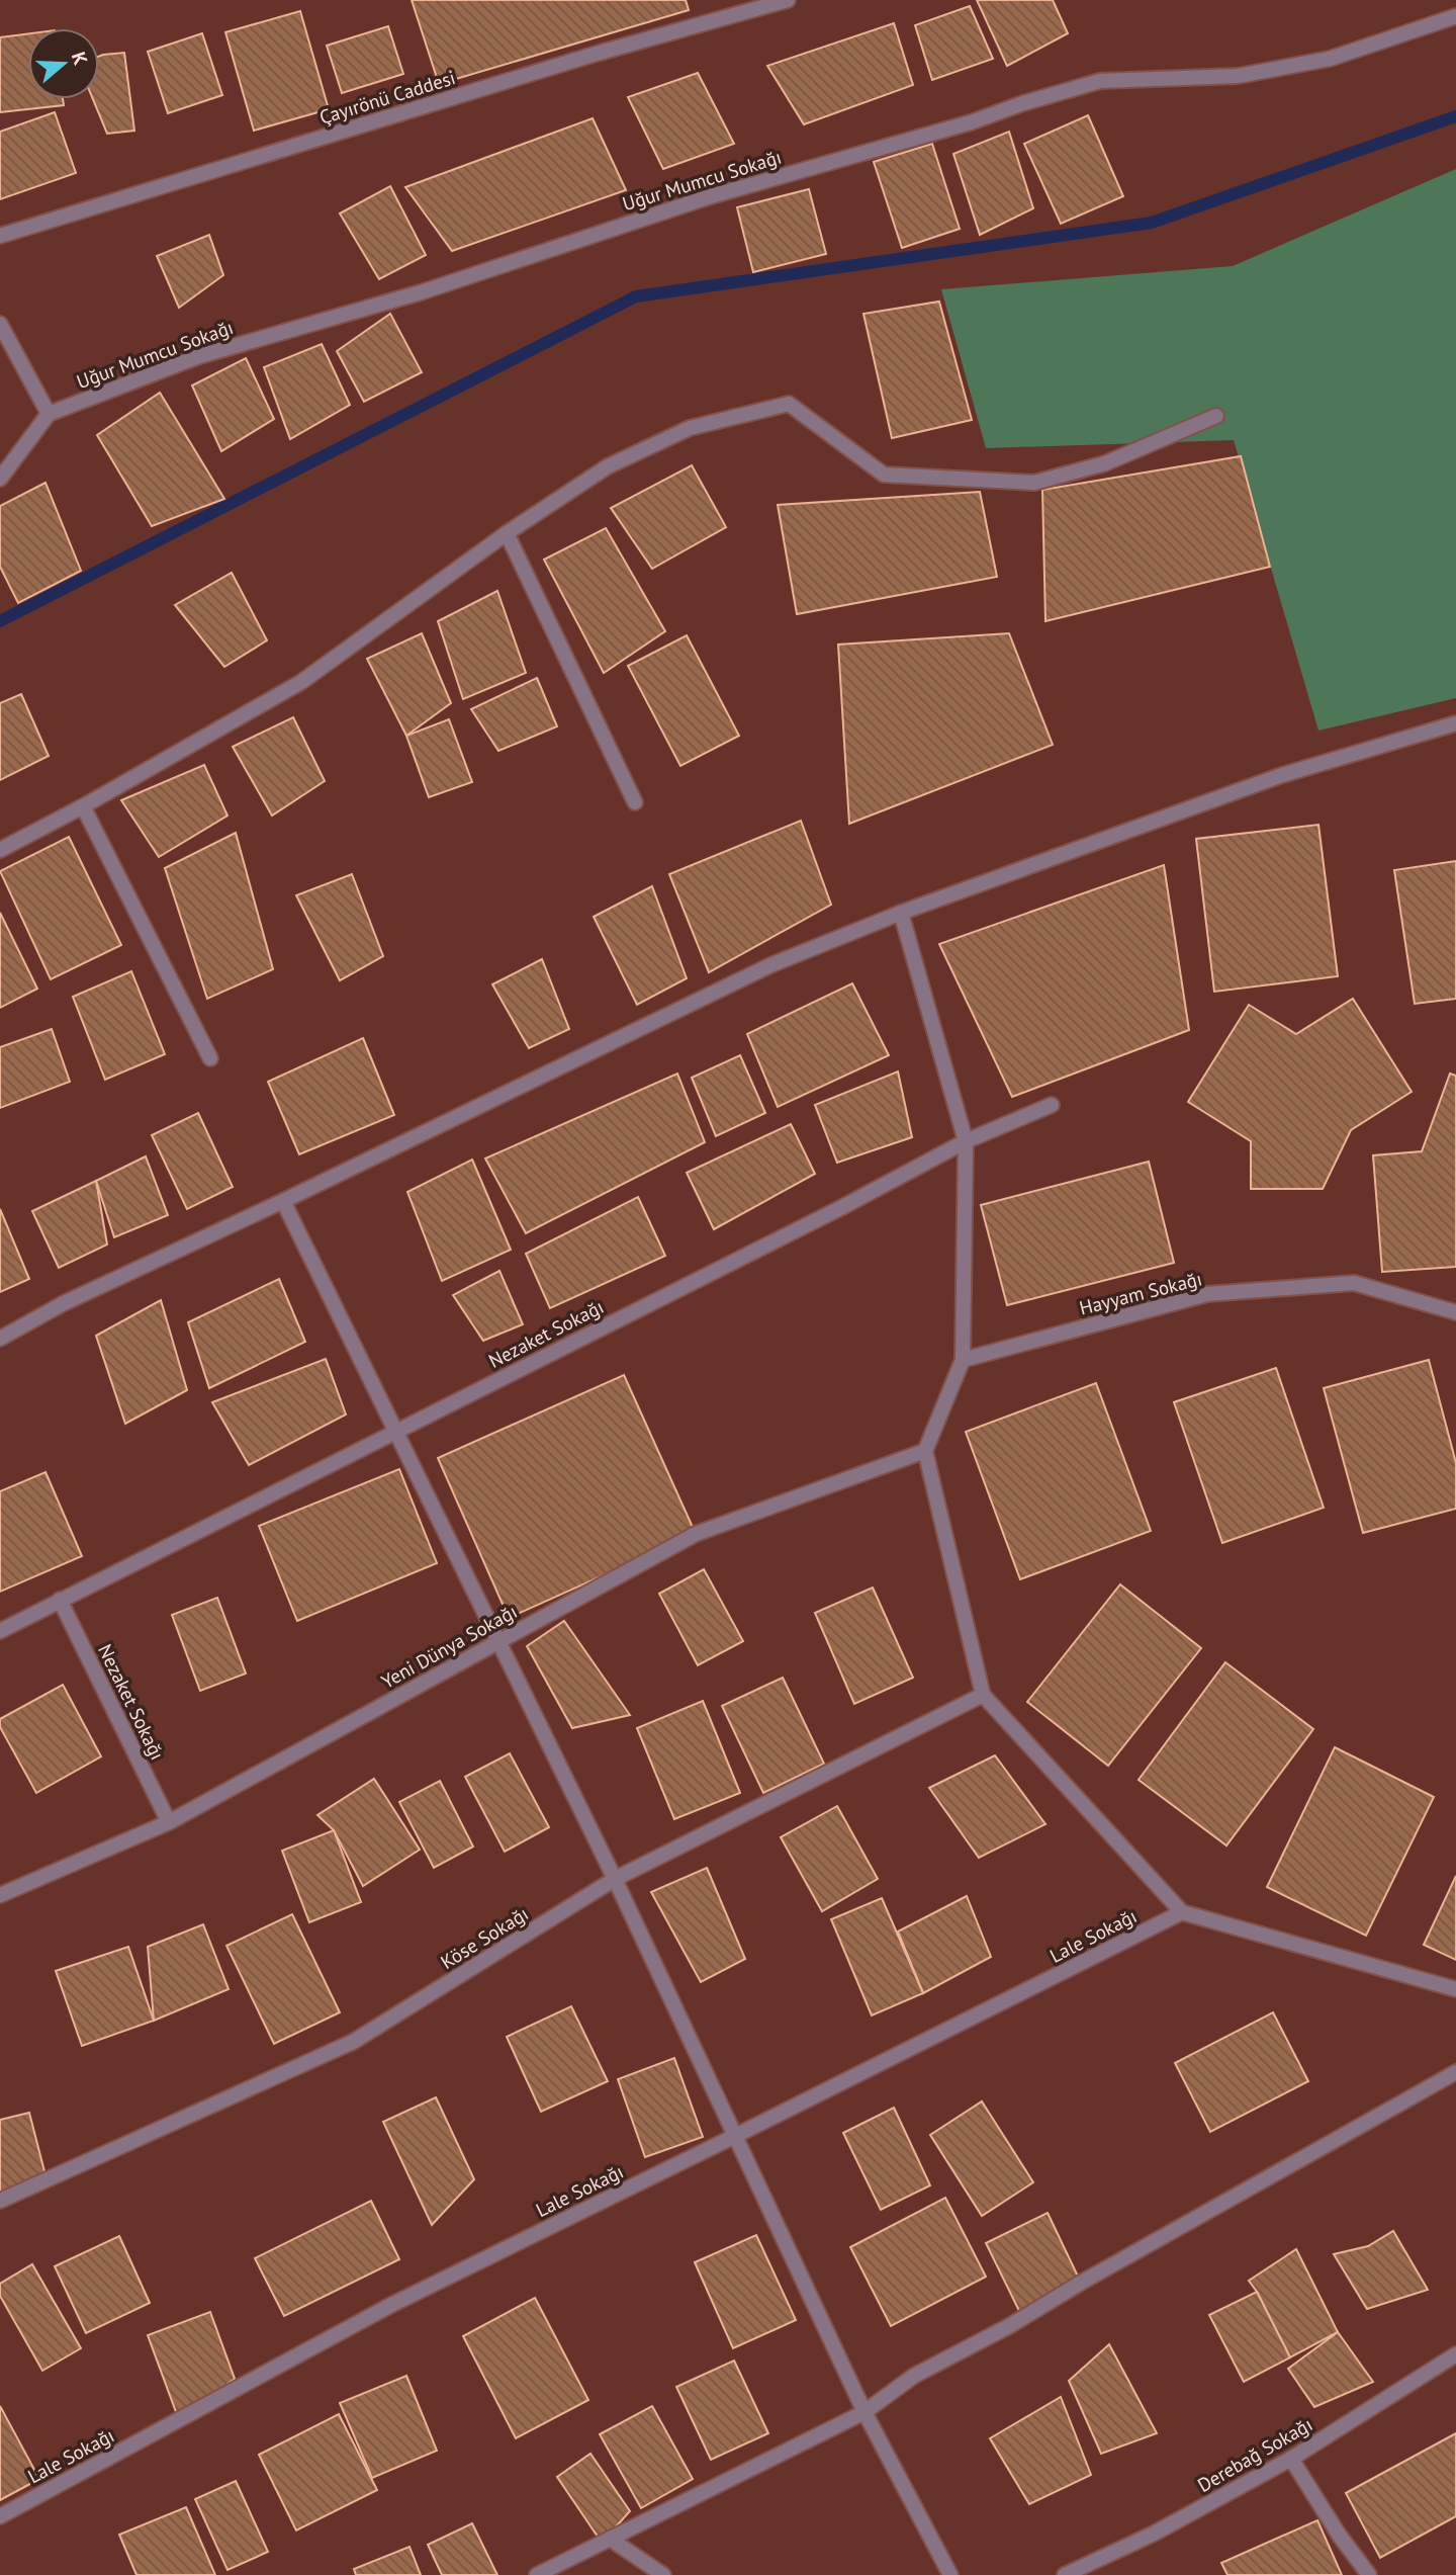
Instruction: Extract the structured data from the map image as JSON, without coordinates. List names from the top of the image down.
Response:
{
  "streets": {
    "street": [
      "Çayırönü Caddesi",
      "Uğur Mumcu Sokağı",
      "Hayyam Sokağı",
      "Nezaket Sokağı",
      "Yeni Dünya Sokağı",
      "Lale Sokağı",
      "Köse Sokağı",
      "Derebağ Sokağı"
    ]
  },
  "crossings": [
    ["Nezaket Sokağı", "Yeni Dünya Sokağı"]
  ],
  "north": "right"
}
